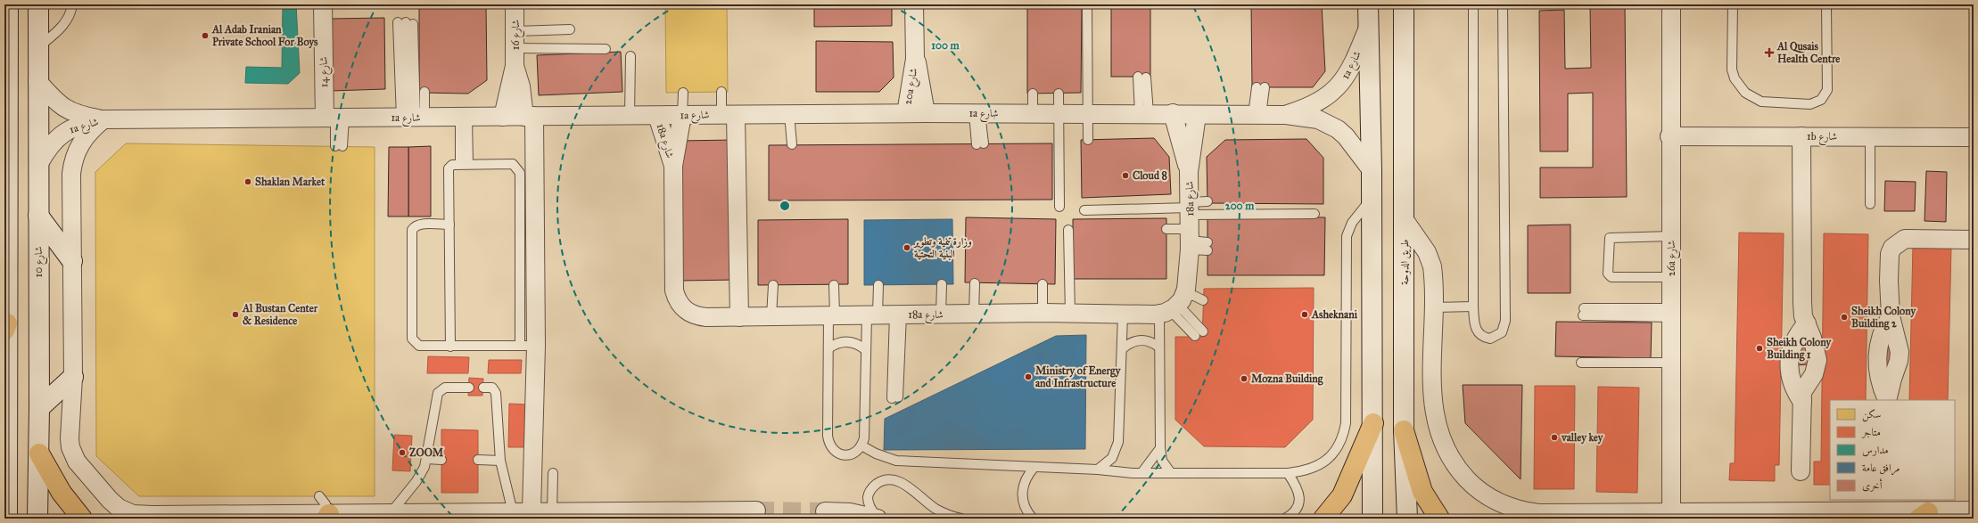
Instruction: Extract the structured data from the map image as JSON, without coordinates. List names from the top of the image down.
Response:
{
  "streets": {
    "street": [
      "شارع 16",
      "1a شارع",
      "شارع 14",
      "20a شارع",
      "1b شارع",
      "18a شارع",
      "26a شارع",
      "شارع 10",
      "طريق الدوحة"
    ]
  },
  "crossings": [
    ["شارع 16", "1a شارع"],
    ["1a شارع", "شارع 14"],
    ["1a شارع", "20a شارع"],
    ["1a شارع", "18a شارع"],
    ["1a شارع", "شارع 10"],
    ["1b شارع", "26a شارع"]
  ],
  "places": {
    "other": [
      "Al Adab Iranian Private School For Boys",
      "Cloud 8",
      "Shaklan Market",
      "وزارة تنمية وتطوير البنية التحتية",
      "Al Bustan Center & Residence",
      "Asheknani",
      "Sheikh Colony Building 2",
      "Sheikh Colony Building 1",
      "Ministry of Energy and Infrastructure",
      "Mozna Building",
      "valley key",
      "ZOOM"
    ],
    "health": ["Al Qusais Health Centre"]
  },
  "legend": [
    "سكن",
    "متاجر",
    "مدارس",
    "مرافق عامة",
    "أخرى"
  ],
  "rings": ["100 m", "200 m"]
}
